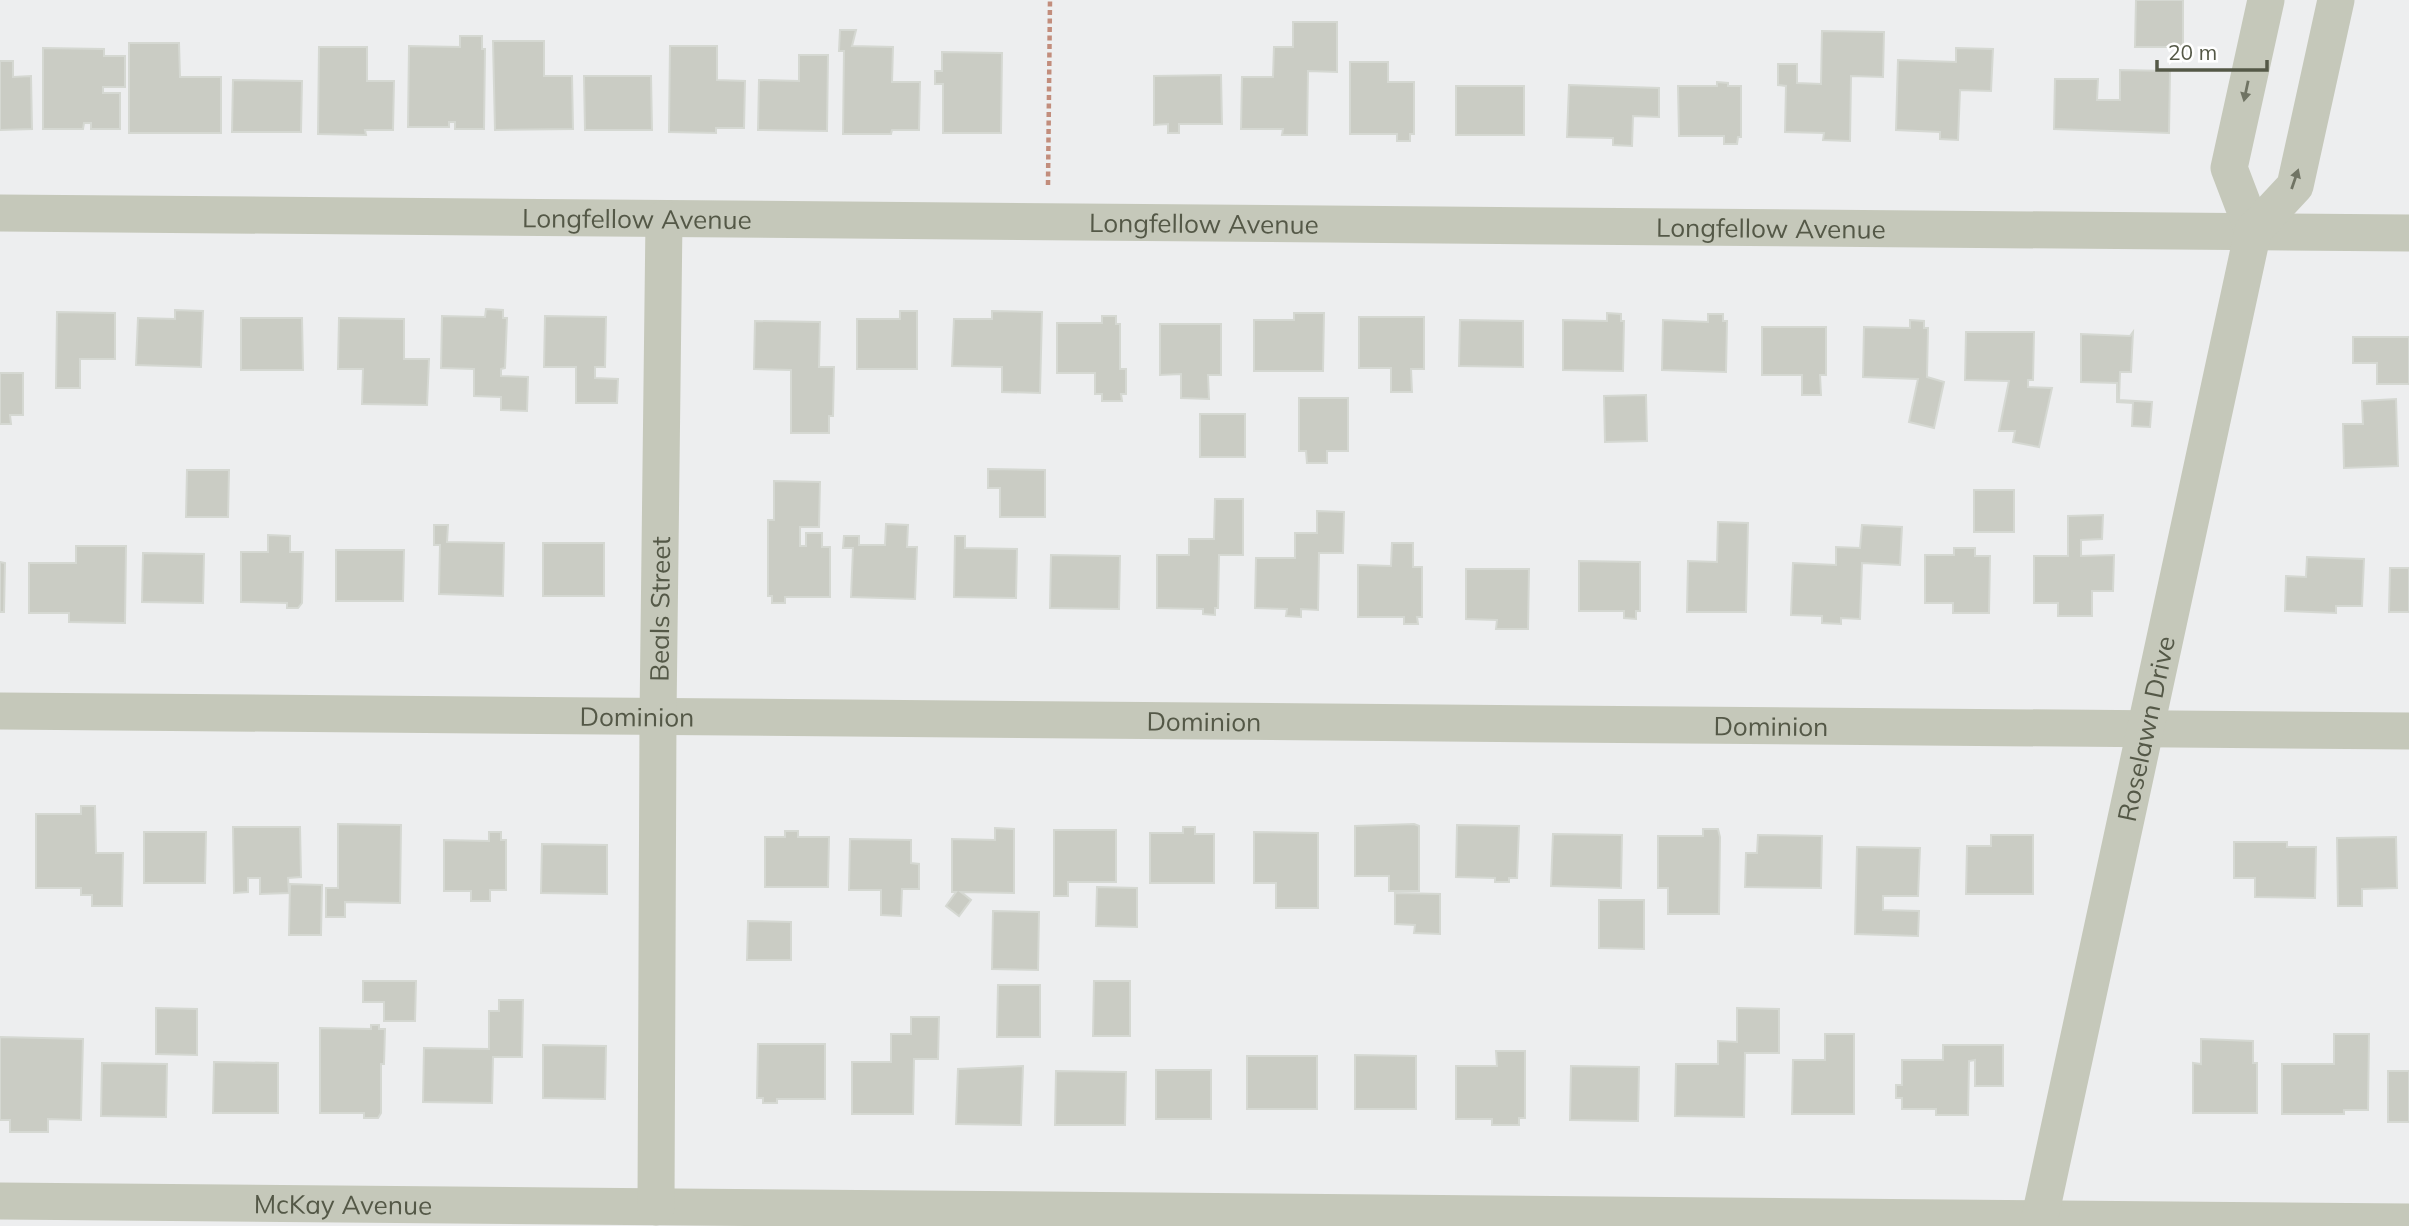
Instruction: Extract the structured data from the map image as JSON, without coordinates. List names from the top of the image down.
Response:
{
  "streets": {
    "street": [
      "Longfellow Avenue",
      "Beals Street",
      "Dominion",
      "Roselawn Drive",
      "McKay Avenue"
    ]
  },
  "crossings": [
    ["Longfellow Avenue", "Beals Street"],
    ["Longfellow Avenue", "Roselawn Drive"],
    ["Beals Street", "Dominion"],
    ["Beals Street", "McKay Avenue"],
    ["Dominion", "Roselawn Drive"],
    ["Roselawn Drive", "McKay Avenue"]
  ],
  "scale_bar": "20 m"
}
